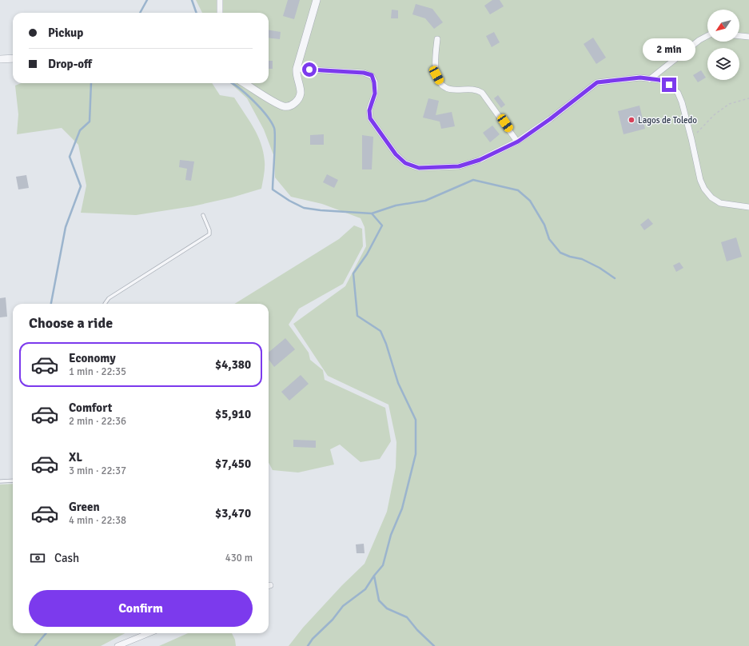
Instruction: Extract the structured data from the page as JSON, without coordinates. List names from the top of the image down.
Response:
{
  "places": ["Lagos de Toledo"],
  "north": "bottom left",
  "page": {
    "banner": ["Pickup", "Drop-off"],
    "bubble": "2 min",
    "heading": "Choose a ride",
    "list": [
      {
        "name": "Economy",
        "note": "1 min · 22:35",
        "value": "$4,380"
      },
      {
        "name": "Comfort",
        "note": "2 min · 22:36",
        "value": "$5,910"
      },
      {
        "name": "XL",
        "note": "3 min · 22:37",
        "value": "$7,450"
      },
      {
        "name": "Green",
        "note": "4 min · 22:38",
        "value": "$3,470"
      }
    ],
    "pay": ["Cash", "430 m"],
    "buttons": "Confirm"
  }
}
